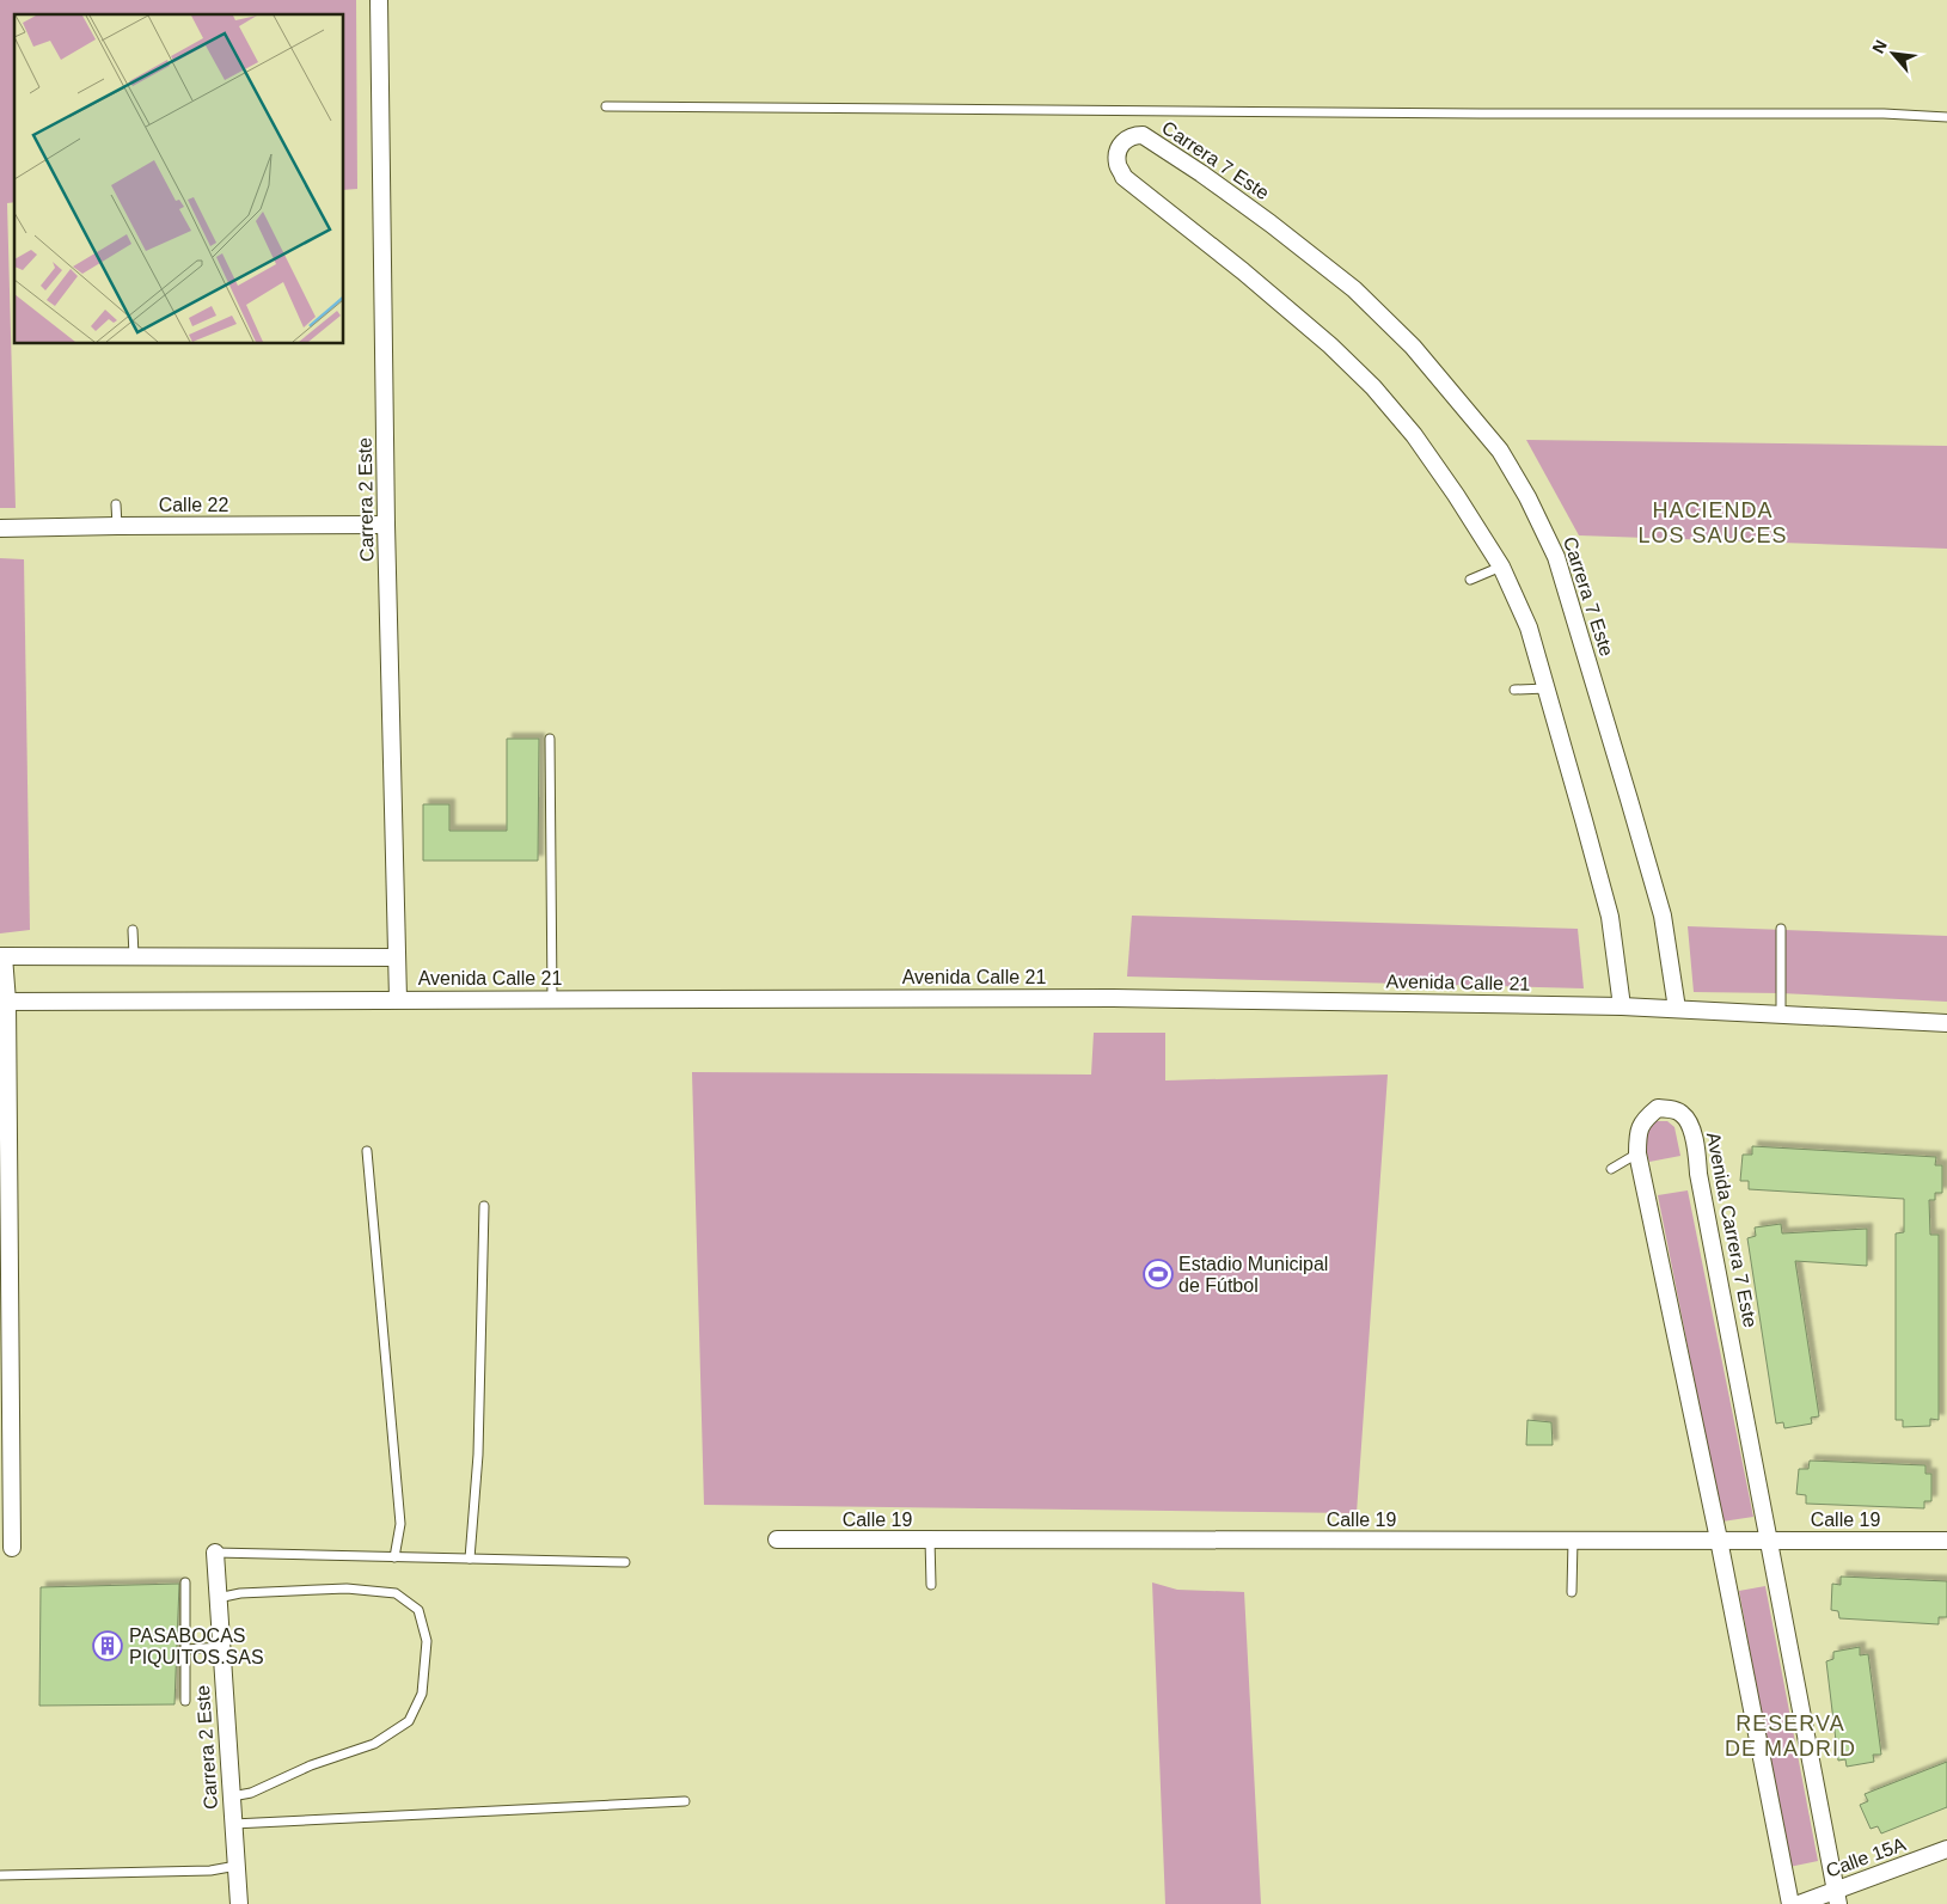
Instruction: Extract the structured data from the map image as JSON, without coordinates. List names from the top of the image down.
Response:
{
  "streets": {
    "street": [
      "Carrera 7 Este",
      "Carrera 2 Este",
      "Calle 22",
      "Avenida Calle 21",
      "Avenida Carrera 7 Este",
      "Calle 19",
      "Calle 15A"
    ]
  },
  "crossings": [
    ["Carrera 7 Este", "Avenida Calle 21"],
    ["Carrera 2 Este", "Calle 22"],
    ["Carrera 2 Este", "Avenida Calle 21"],
    ["Avenida Carrera 7 Este", "Calle 19"],
    ["Avenida Carrera 7 Este", "Calle 15A"]
  ],
  "districts": ["HACIENDA LOS SAUCES", "RESERVA DE MADRID"],
  "places": {
    "sports": ["Estadio Municipal de Fútbol"],
    "building": ["PASABOCAS PIQUITOS.SAS"]
  },
  "north": "top left"
}
